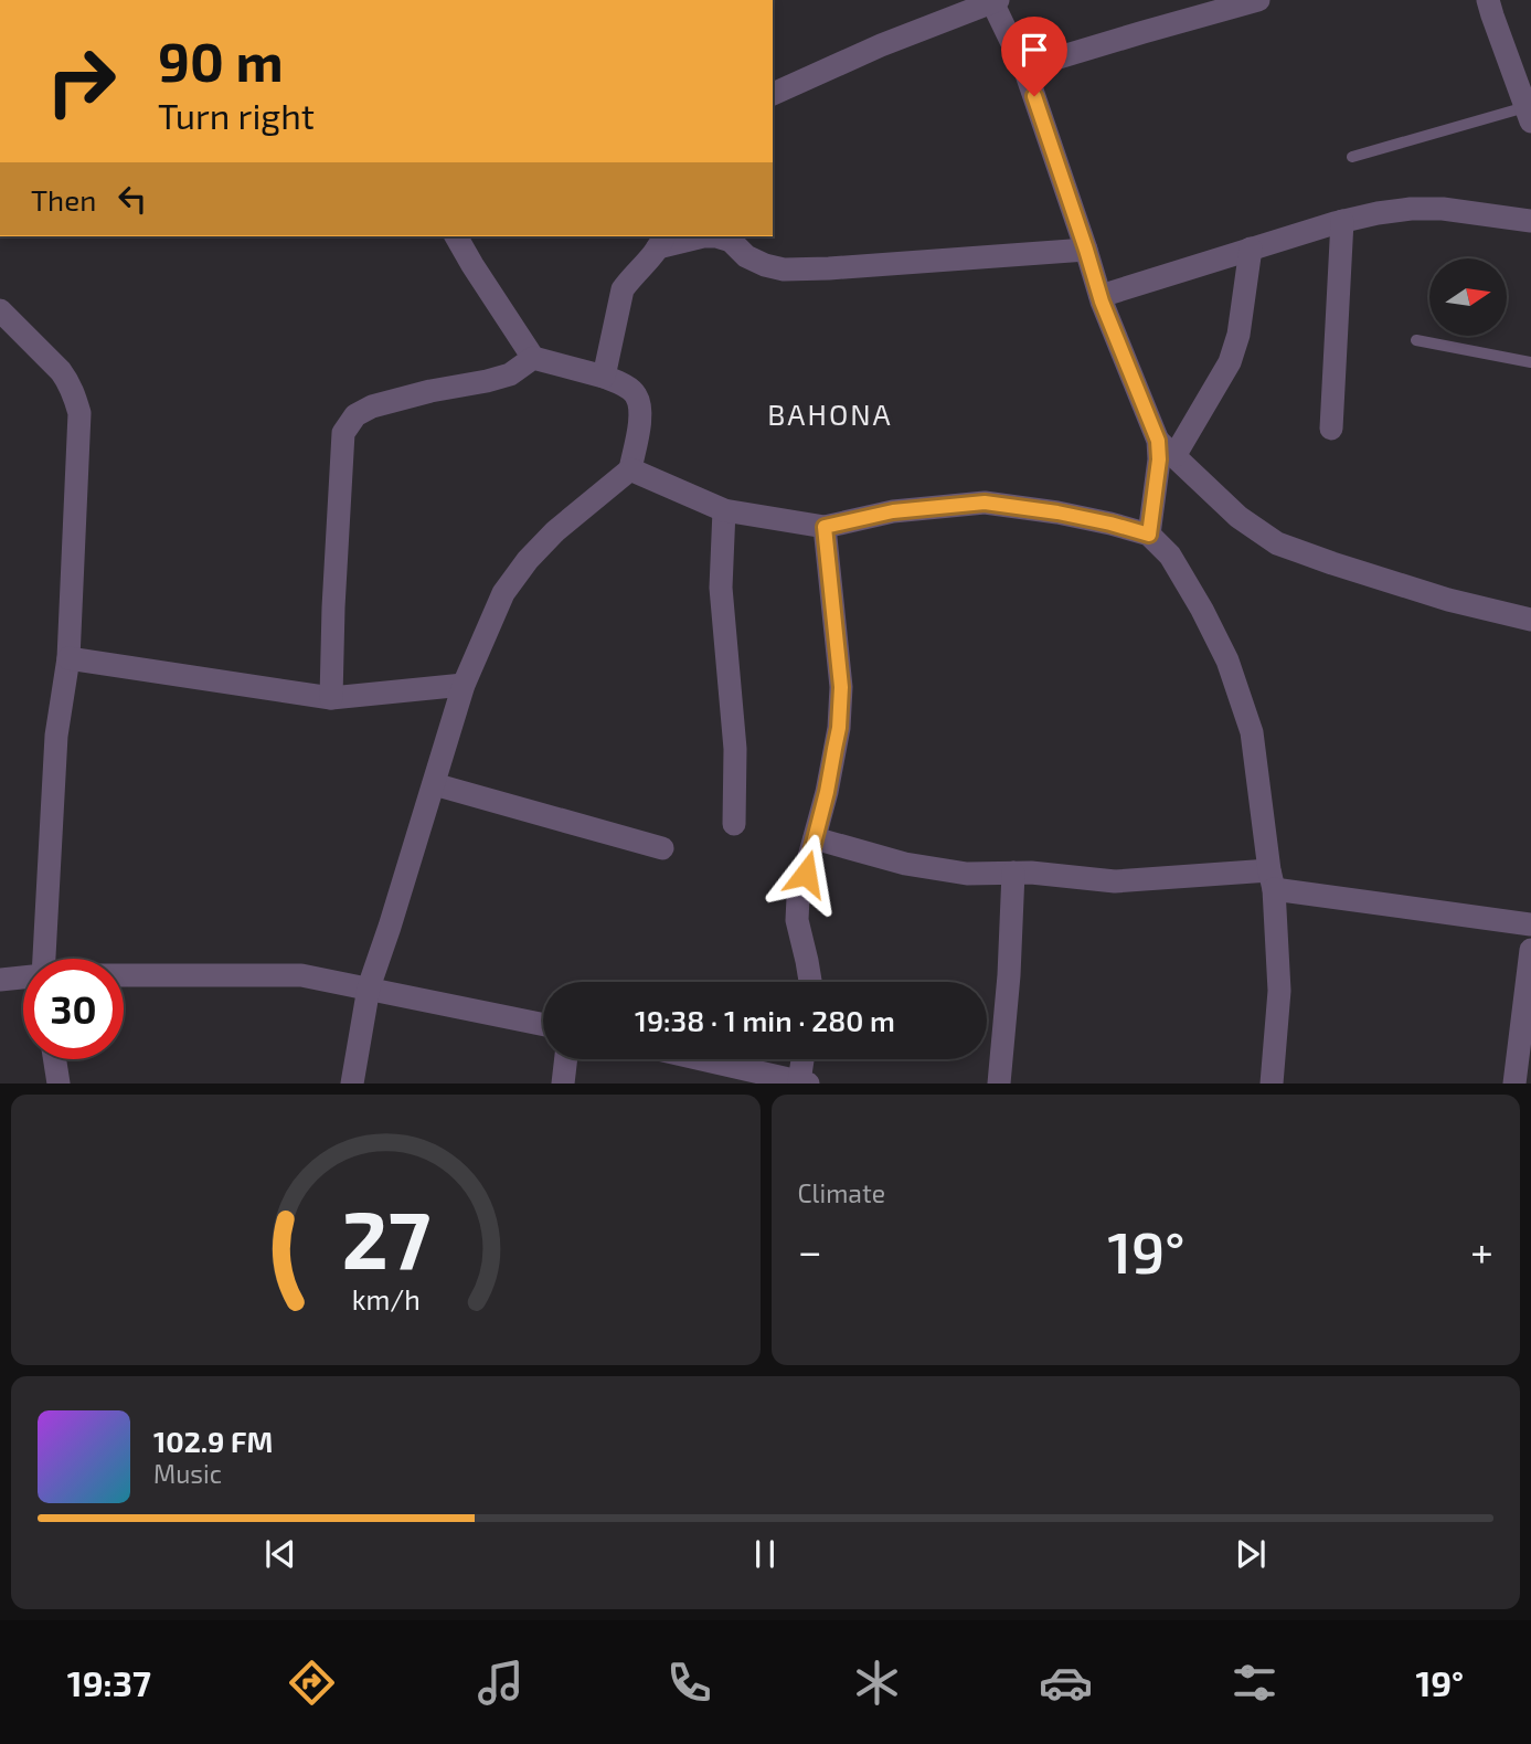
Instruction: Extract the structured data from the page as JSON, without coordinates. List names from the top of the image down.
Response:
{
  "districts": ["BAHONA"],
  "north": "right",
  "page": {
    "turn": ["90 m", "Turn right"],
    "then": "Then",
    "limit": "30",
    "trip": "19:38 · 1 min · 280 m",
    "tile": "Climate",
    "heat": ["−", "19°", "+"],
    "song": ["102.9 FM", "Music"],
    "tabs": ["19:37", "19°"],
    "gauge": ["27", "km/h"]
  }
}
